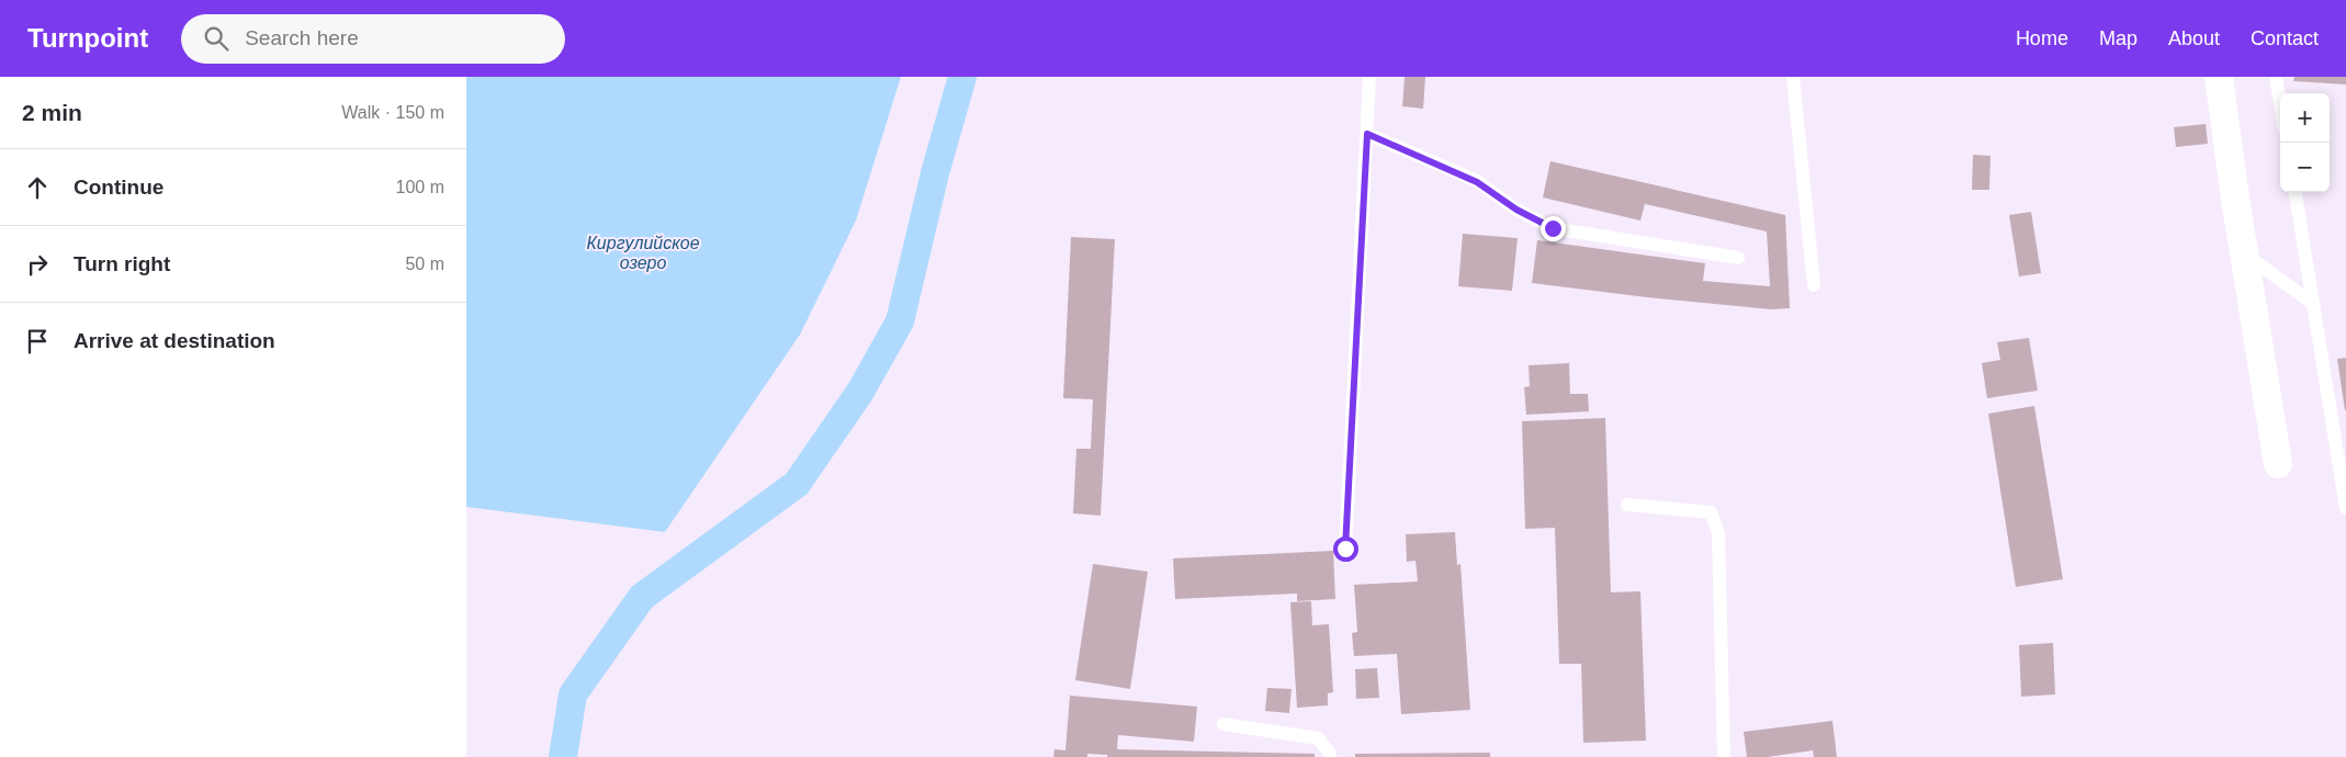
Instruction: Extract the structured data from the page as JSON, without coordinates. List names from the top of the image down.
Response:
{
  "water": ["Киргулийское озеро"],
  "page": {
    "header": "Turnpoint",
    "search": "Search here",
    "nav": [
      "Home",
      "Map",
      "About",
      "Contact"
    ],
    "heading": ["2 min", "Walk · 150 m"],
    "map_buttons": ["+", "−"],
    "list": [
      ["Continue", "100 m"],
      ["Turn right", "50 m"],
      "Arrive at destination"
    ]
  }
}
